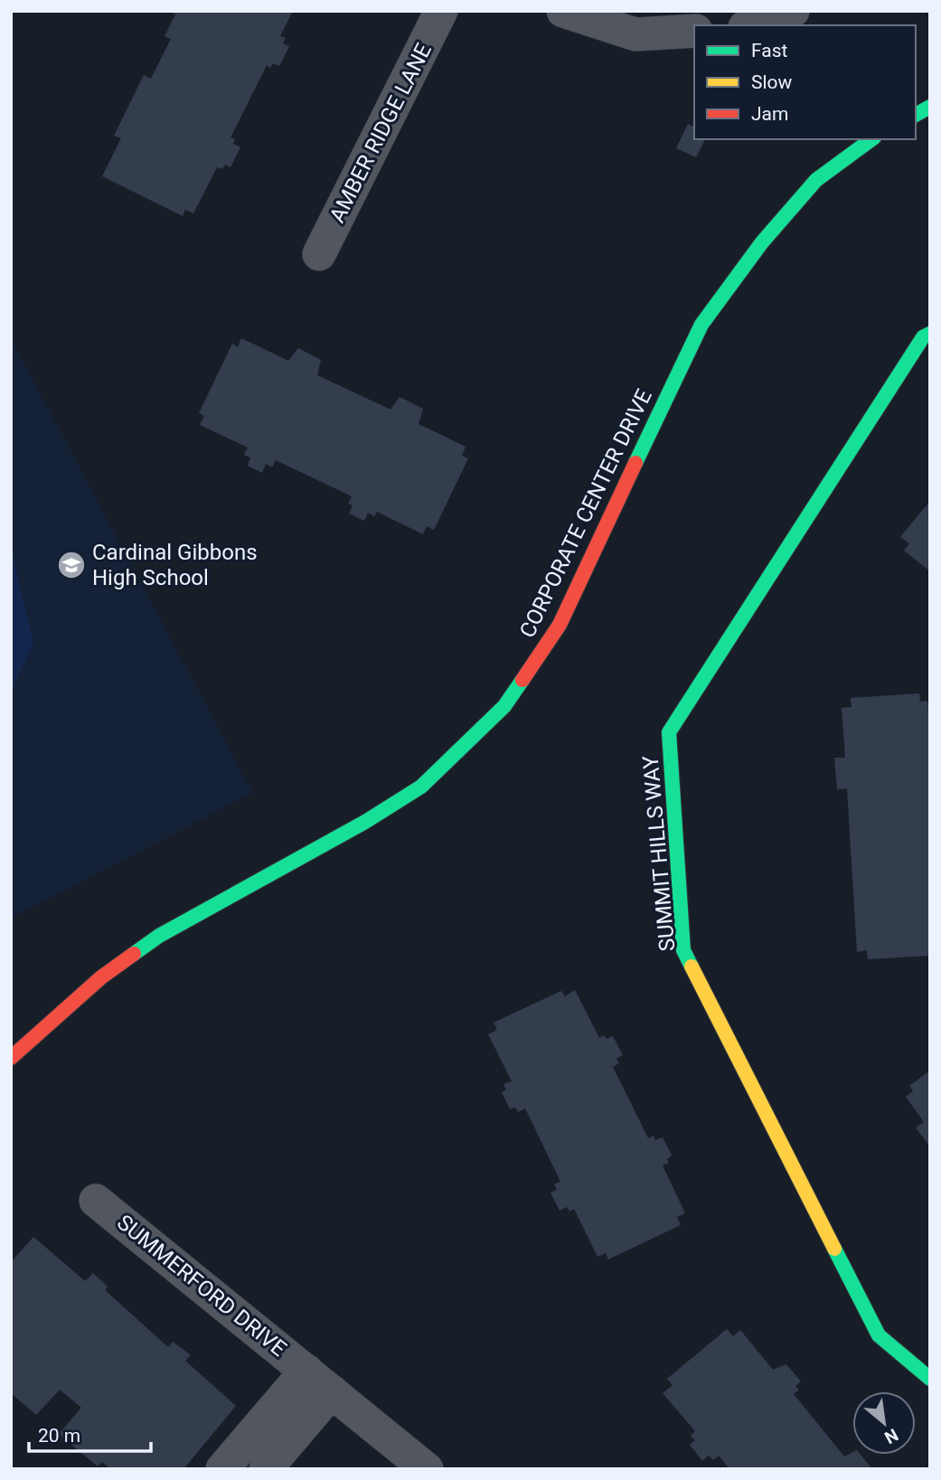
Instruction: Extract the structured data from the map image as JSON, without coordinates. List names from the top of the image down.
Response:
{
  "streets": {
    "street": [
      "AMBER RIDGE LANE",
      "CORPORATE CENTER DRIVE",
      "SUMMIT HILLS WAY",
      "SUMMERFORD DRIVE"
    ]
  },
  "places": {
    "school or university": ["Cardinal Gibbons High School"]
  },
  "legend": ["Fast", "Slow", "Jam"],
  "scale_bar": "20 m",
  "north": "bottom right"
}
